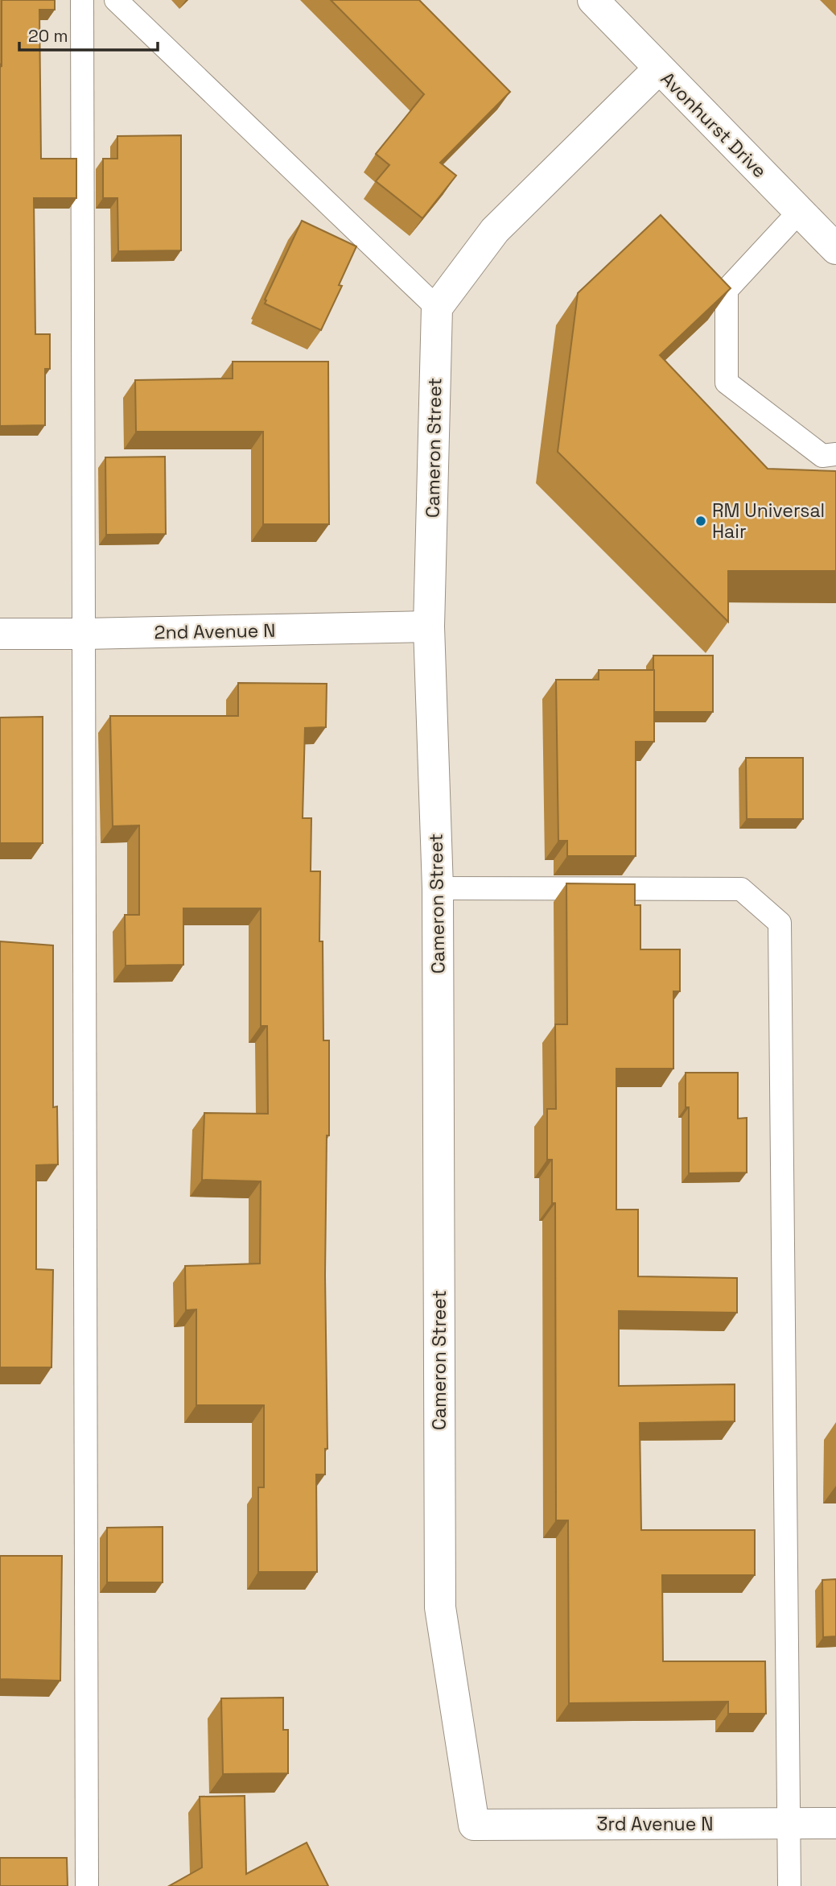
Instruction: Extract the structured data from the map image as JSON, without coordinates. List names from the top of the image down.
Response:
{
  "streets": {
    "street": [
      "Avonhurst Drive",
      "Cameron Street",
      "2nd Avenue N",
      "3rd Avenue N"
    ]
  },
  "crossings": [
    ["Cameron Street", "2nd Avenue N"],
    ["Cameron Street", "3rd Avenue N"]
  ],
  "places": ["RM Universal Hair"],
  "scale_bar": "20 m"
}
